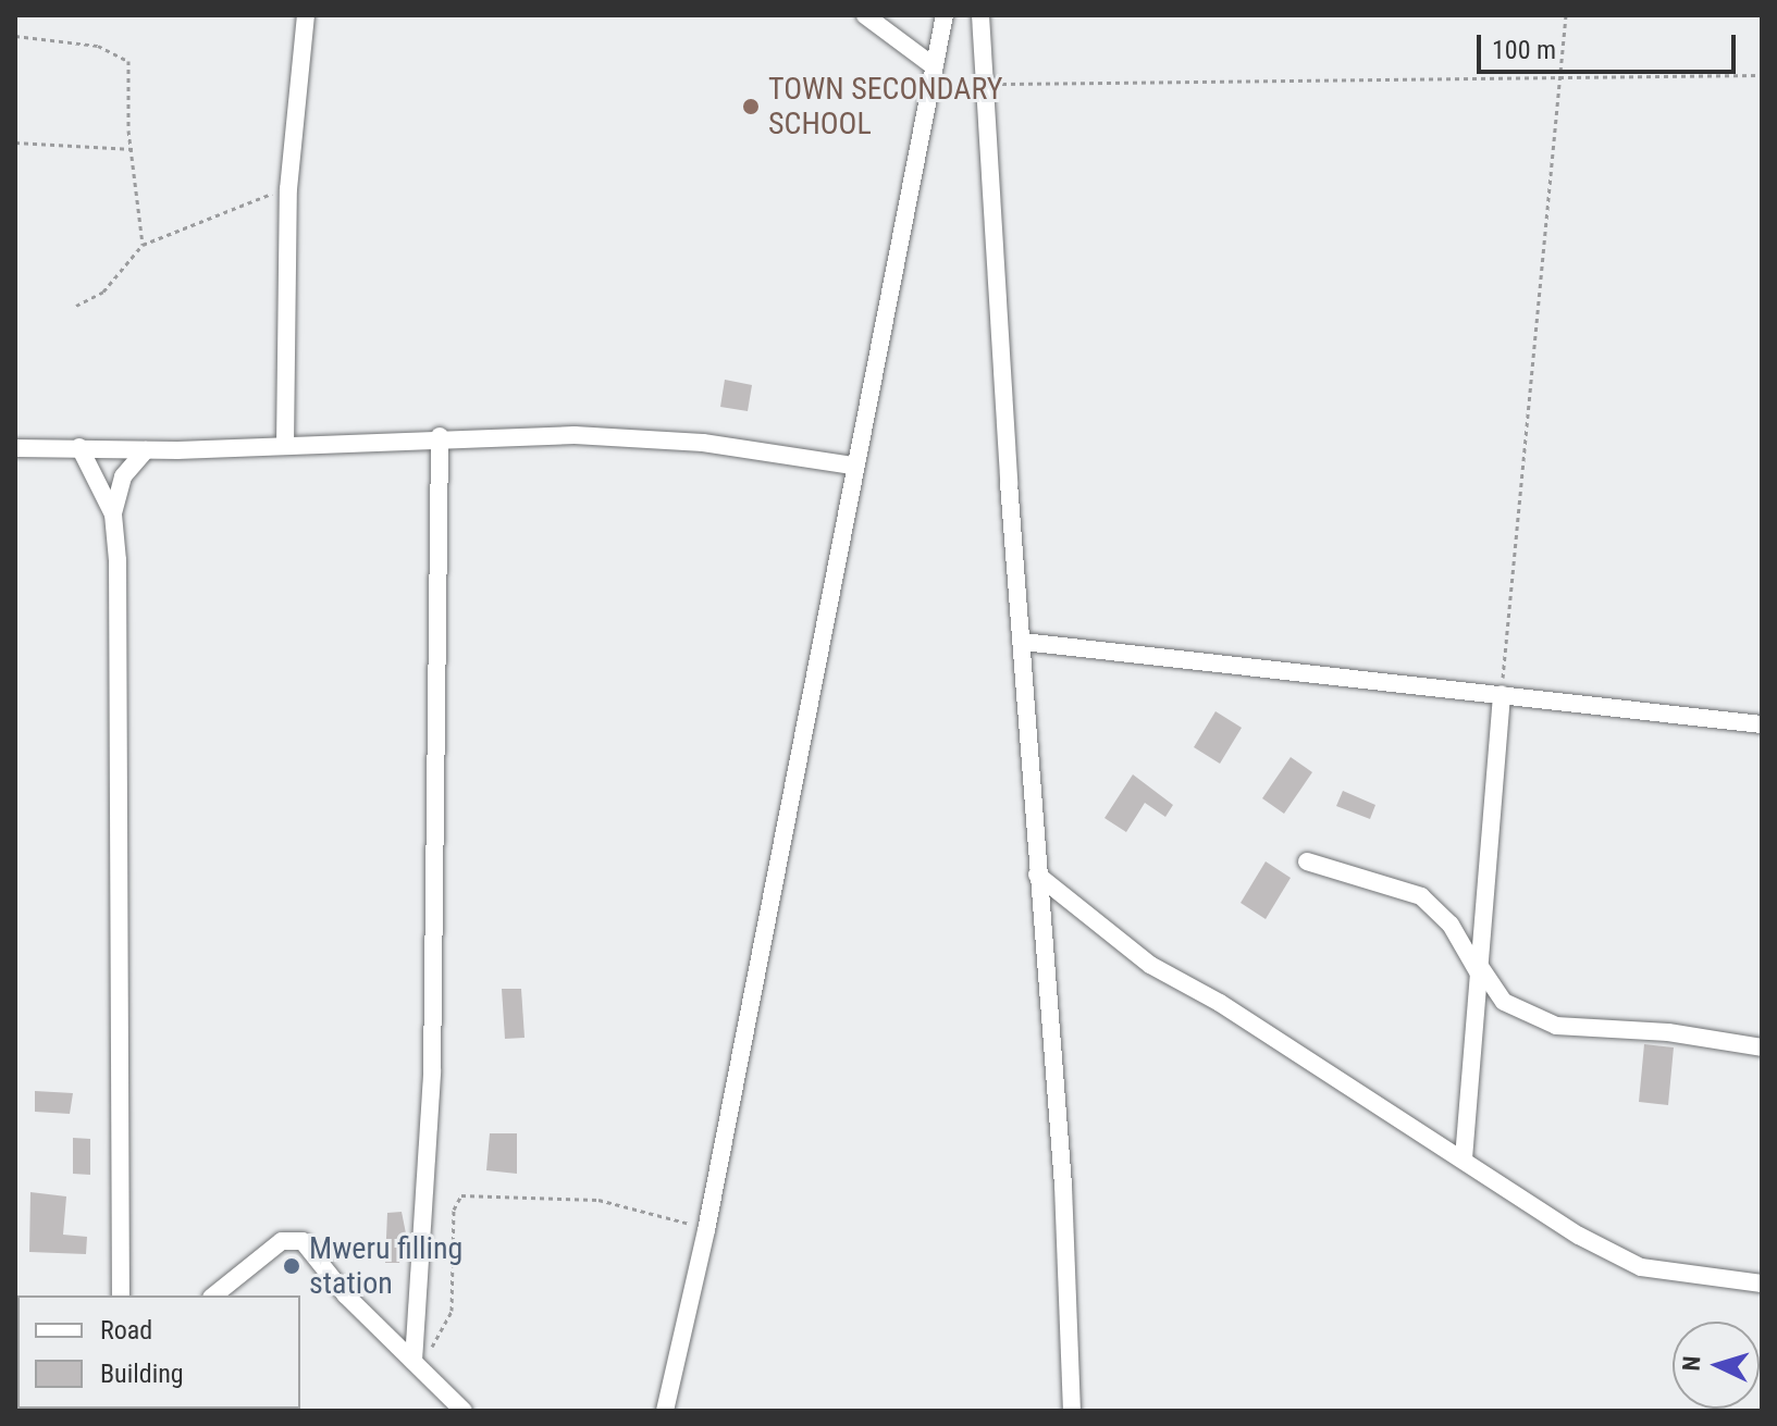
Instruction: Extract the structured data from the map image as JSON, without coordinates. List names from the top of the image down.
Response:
{
  "places": ["TOWN SECONDARY SCHOOL", "Mweru filling station"],
  "legend": ["Road", "Building"],
  "scale_bar": "100 m",
  "north": "left"
}
